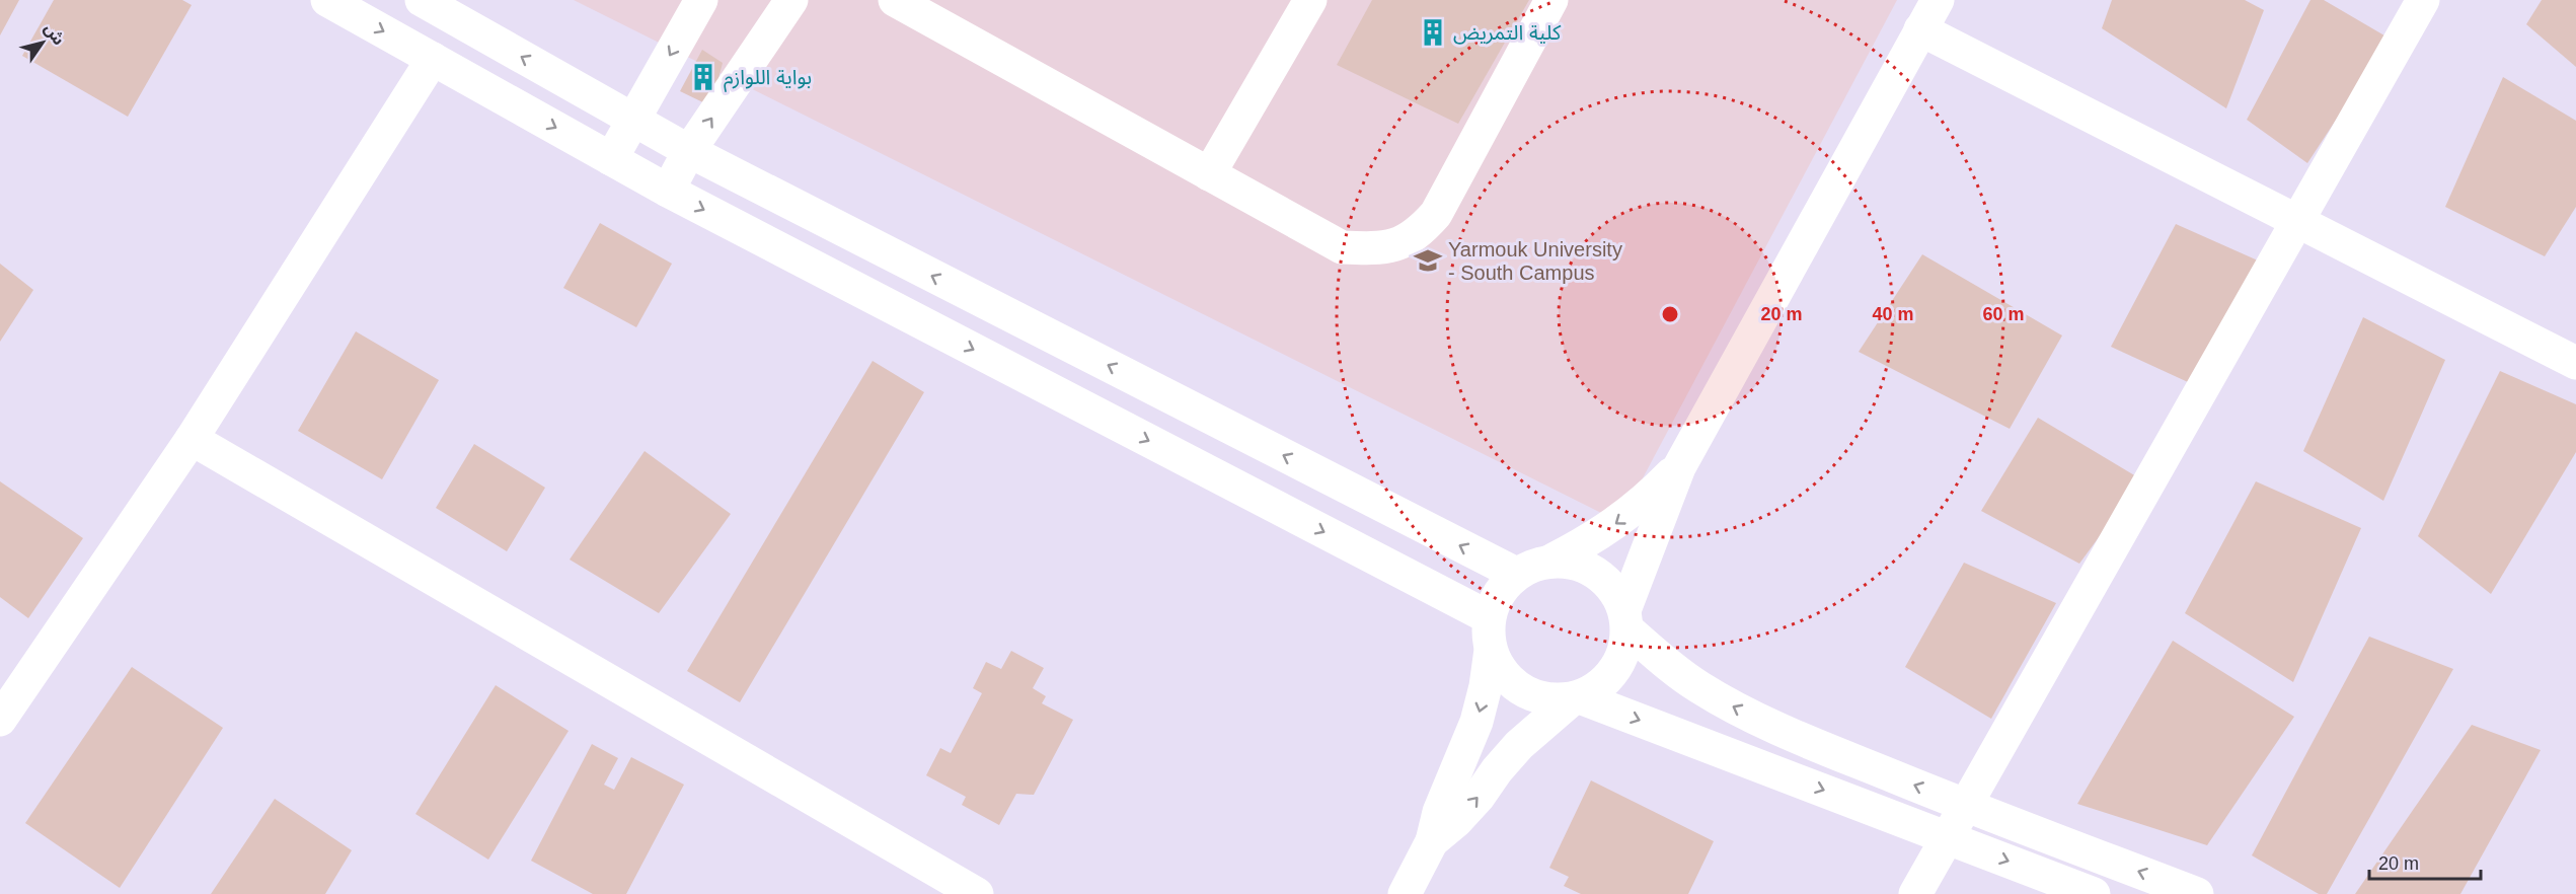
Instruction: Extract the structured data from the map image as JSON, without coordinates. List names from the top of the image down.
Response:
{
  "places": {
    "building": ["كلية التمريض", "بواية اللوازم"],
    "school or university": ["Yarmouk University - South Campus"]
  },
  "scale_bar": "20 m",
  "north": "top right",
  "rings": ["20 m", "40 m", "60 m"]
}
